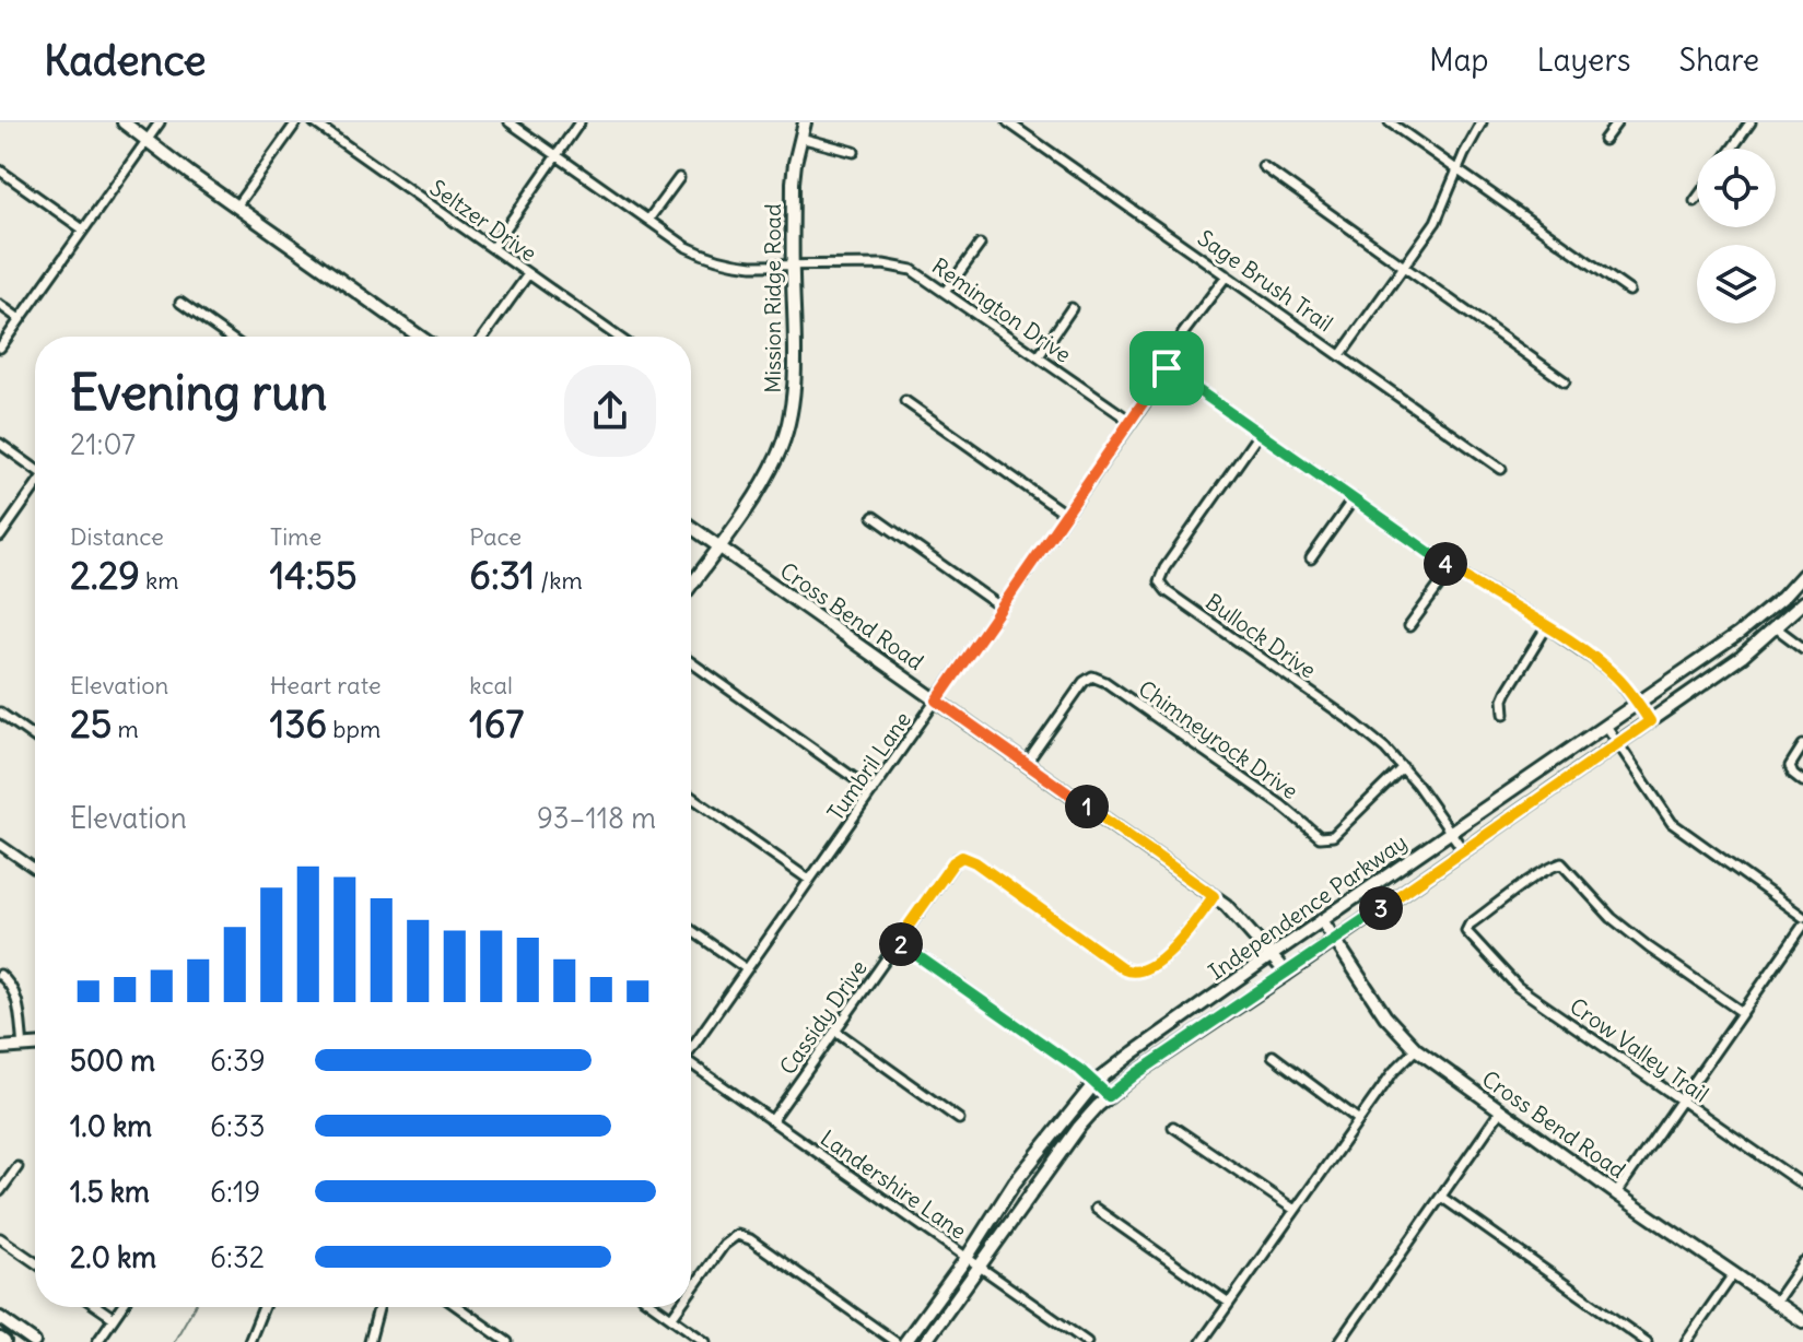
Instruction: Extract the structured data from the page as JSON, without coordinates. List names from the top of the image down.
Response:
{
  "streets": {
    "main road": ["Mission Ridge Road", "Cross Bend Road", "Independence Parkway"],
    "street": [
      "Seltzer Drive",
      "Sage Brush Trail",
      "Remington Drive",
      "Bullock Drive",
      "Chimneyrock Drive",
      "Tumbril Lane",
      "Cassidy Drive",
      "Crow Valley Trail",
      "Landershire Lane"
    ]
  },
  "crossings": [
    ["Sage Brush Trail", "Tumbril Lane"],
    ["Mission Ridge Road", "Remington Drive"],
    ["Mission Ridge Road", "Cross Bend Road"],
    ["Remington Drive", "Tumbril Lane"],
    ["Cross Bend Road", "Chimneyrock Drive"],
    ["Cross Bend Road", "Tumbril Lane"],
    ["Cross Bend Road", "Independence Parkway"],
    ["Cross Bend Road", "Cassidy Drive"],
    ["Bullock Drive", "Chimneyrock Drive"],
    ["Bullock Drive", "Independence Parkway"],
    ["Independence Parkway", "Landershire Lane"],
    ["Cassidy Drive", "Landershire Lane"]
  ],
  "page": {
    "header": "Kadence",
    "nav": ["Map", "Layers", "Share"],
    "heading": ["Evening run", "21:07"],
    "stats": [
      ["Distance", "2.29 km"],
      ["Time", "14:55"],
      ["Pace", "6:31 /km"],
      ["Elevation", "25 m"],
      ["Heart rate", "136 bpm"],
      ["kcal", "167"]
    ],
    "pins": [
      "4",
      "1",
      "3",
      "2"
    ],
    "chart": ["Elevation", "93–118 m"],
    "list": [
      {
        "name": "500 m",
        "note": "6:39"
      },
      {
        "name": "1.0 km",
        "note": "6:33"
      },
      {
        "name": "1.5 km",
        "note": "6:19"
      },
      {
        "name": "2.0 km",
        "note": "6:32"
      }
    ]
  }
}
